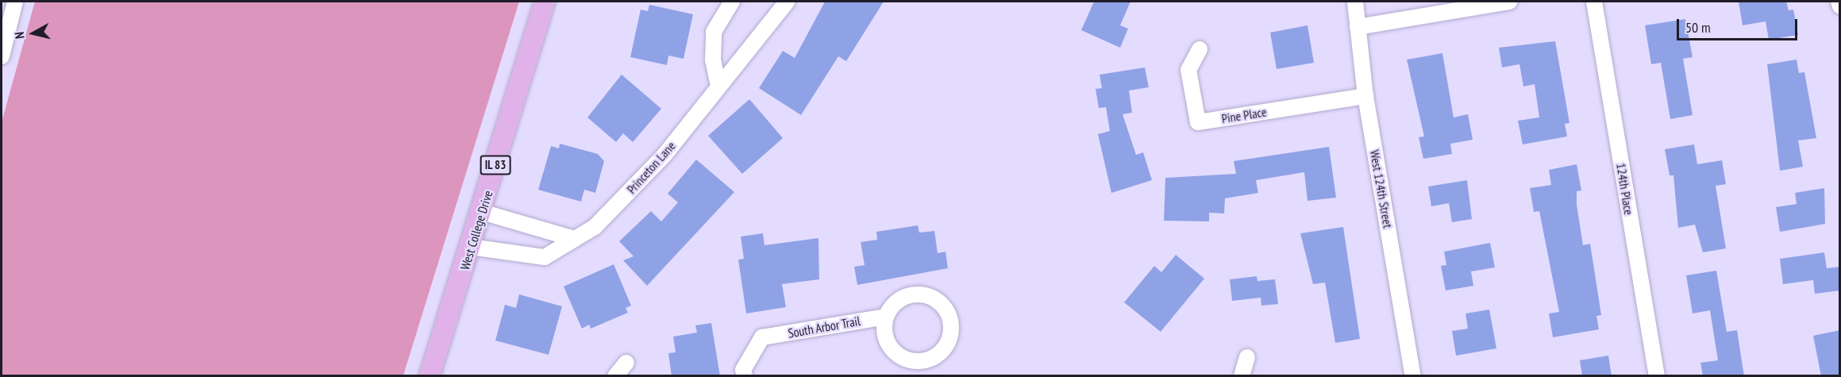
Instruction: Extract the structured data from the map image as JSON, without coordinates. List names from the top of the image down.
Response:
{
  "streets": {
    "main road": ["IL 83", "West College Drive"],
    "street": [
      "Pine Place",
      "Princeton Lane",
      "West 124th Street",
      "124th Place",
      "South Arbor Trail"
    ]
  },
  "crossings": [
    ["Pine Place", "West 124th Street"],
    ["Princeton Lane", "West College Drive"]
  ],
  "scale_bar": "50 m",
  "north": "left"
}
